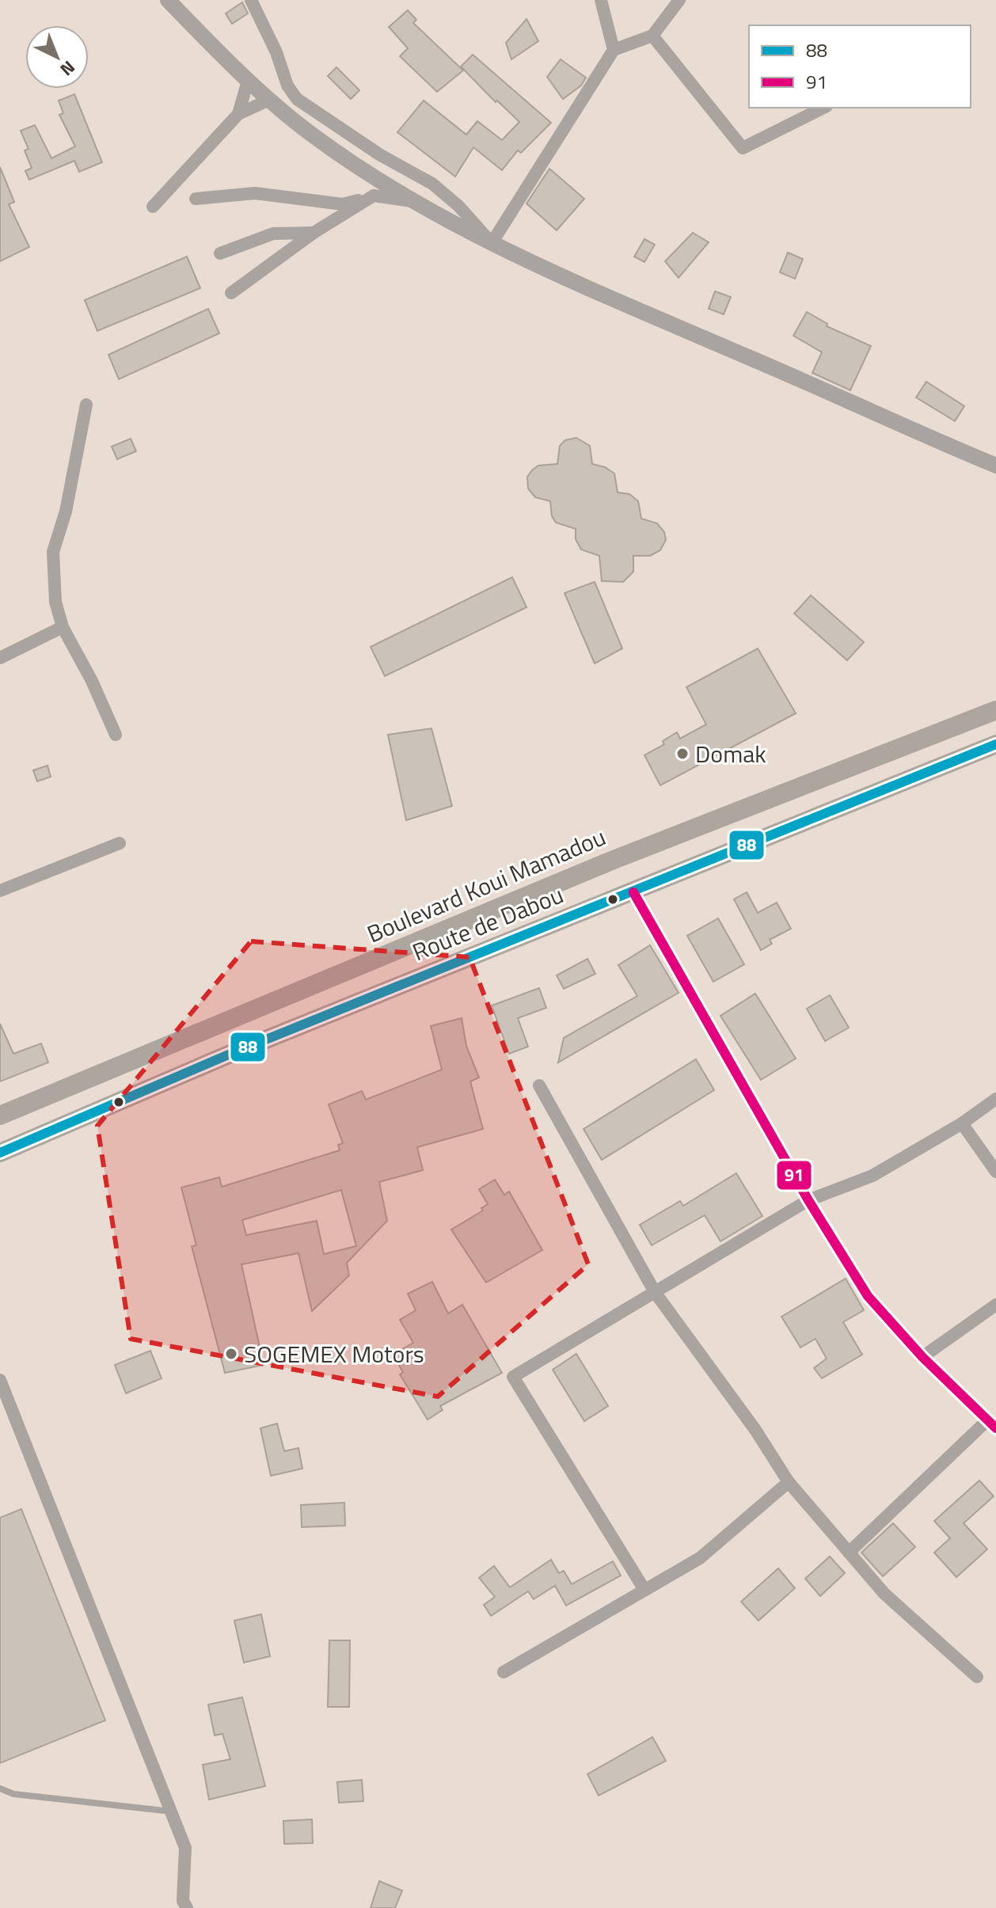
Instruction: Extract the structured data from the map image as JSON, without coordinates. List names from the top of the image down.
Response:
{
  "streets": {
    "main road": ["Boulevard Koui Mamadou", "Route de Dabou"]
  },
  "places": ["Domak", "SOGEMEX Motors"],
  "lines": ["transit line 88", "transit line 91"],
  "legend": ["88", "91"],
  "north": "bottom right"
}
